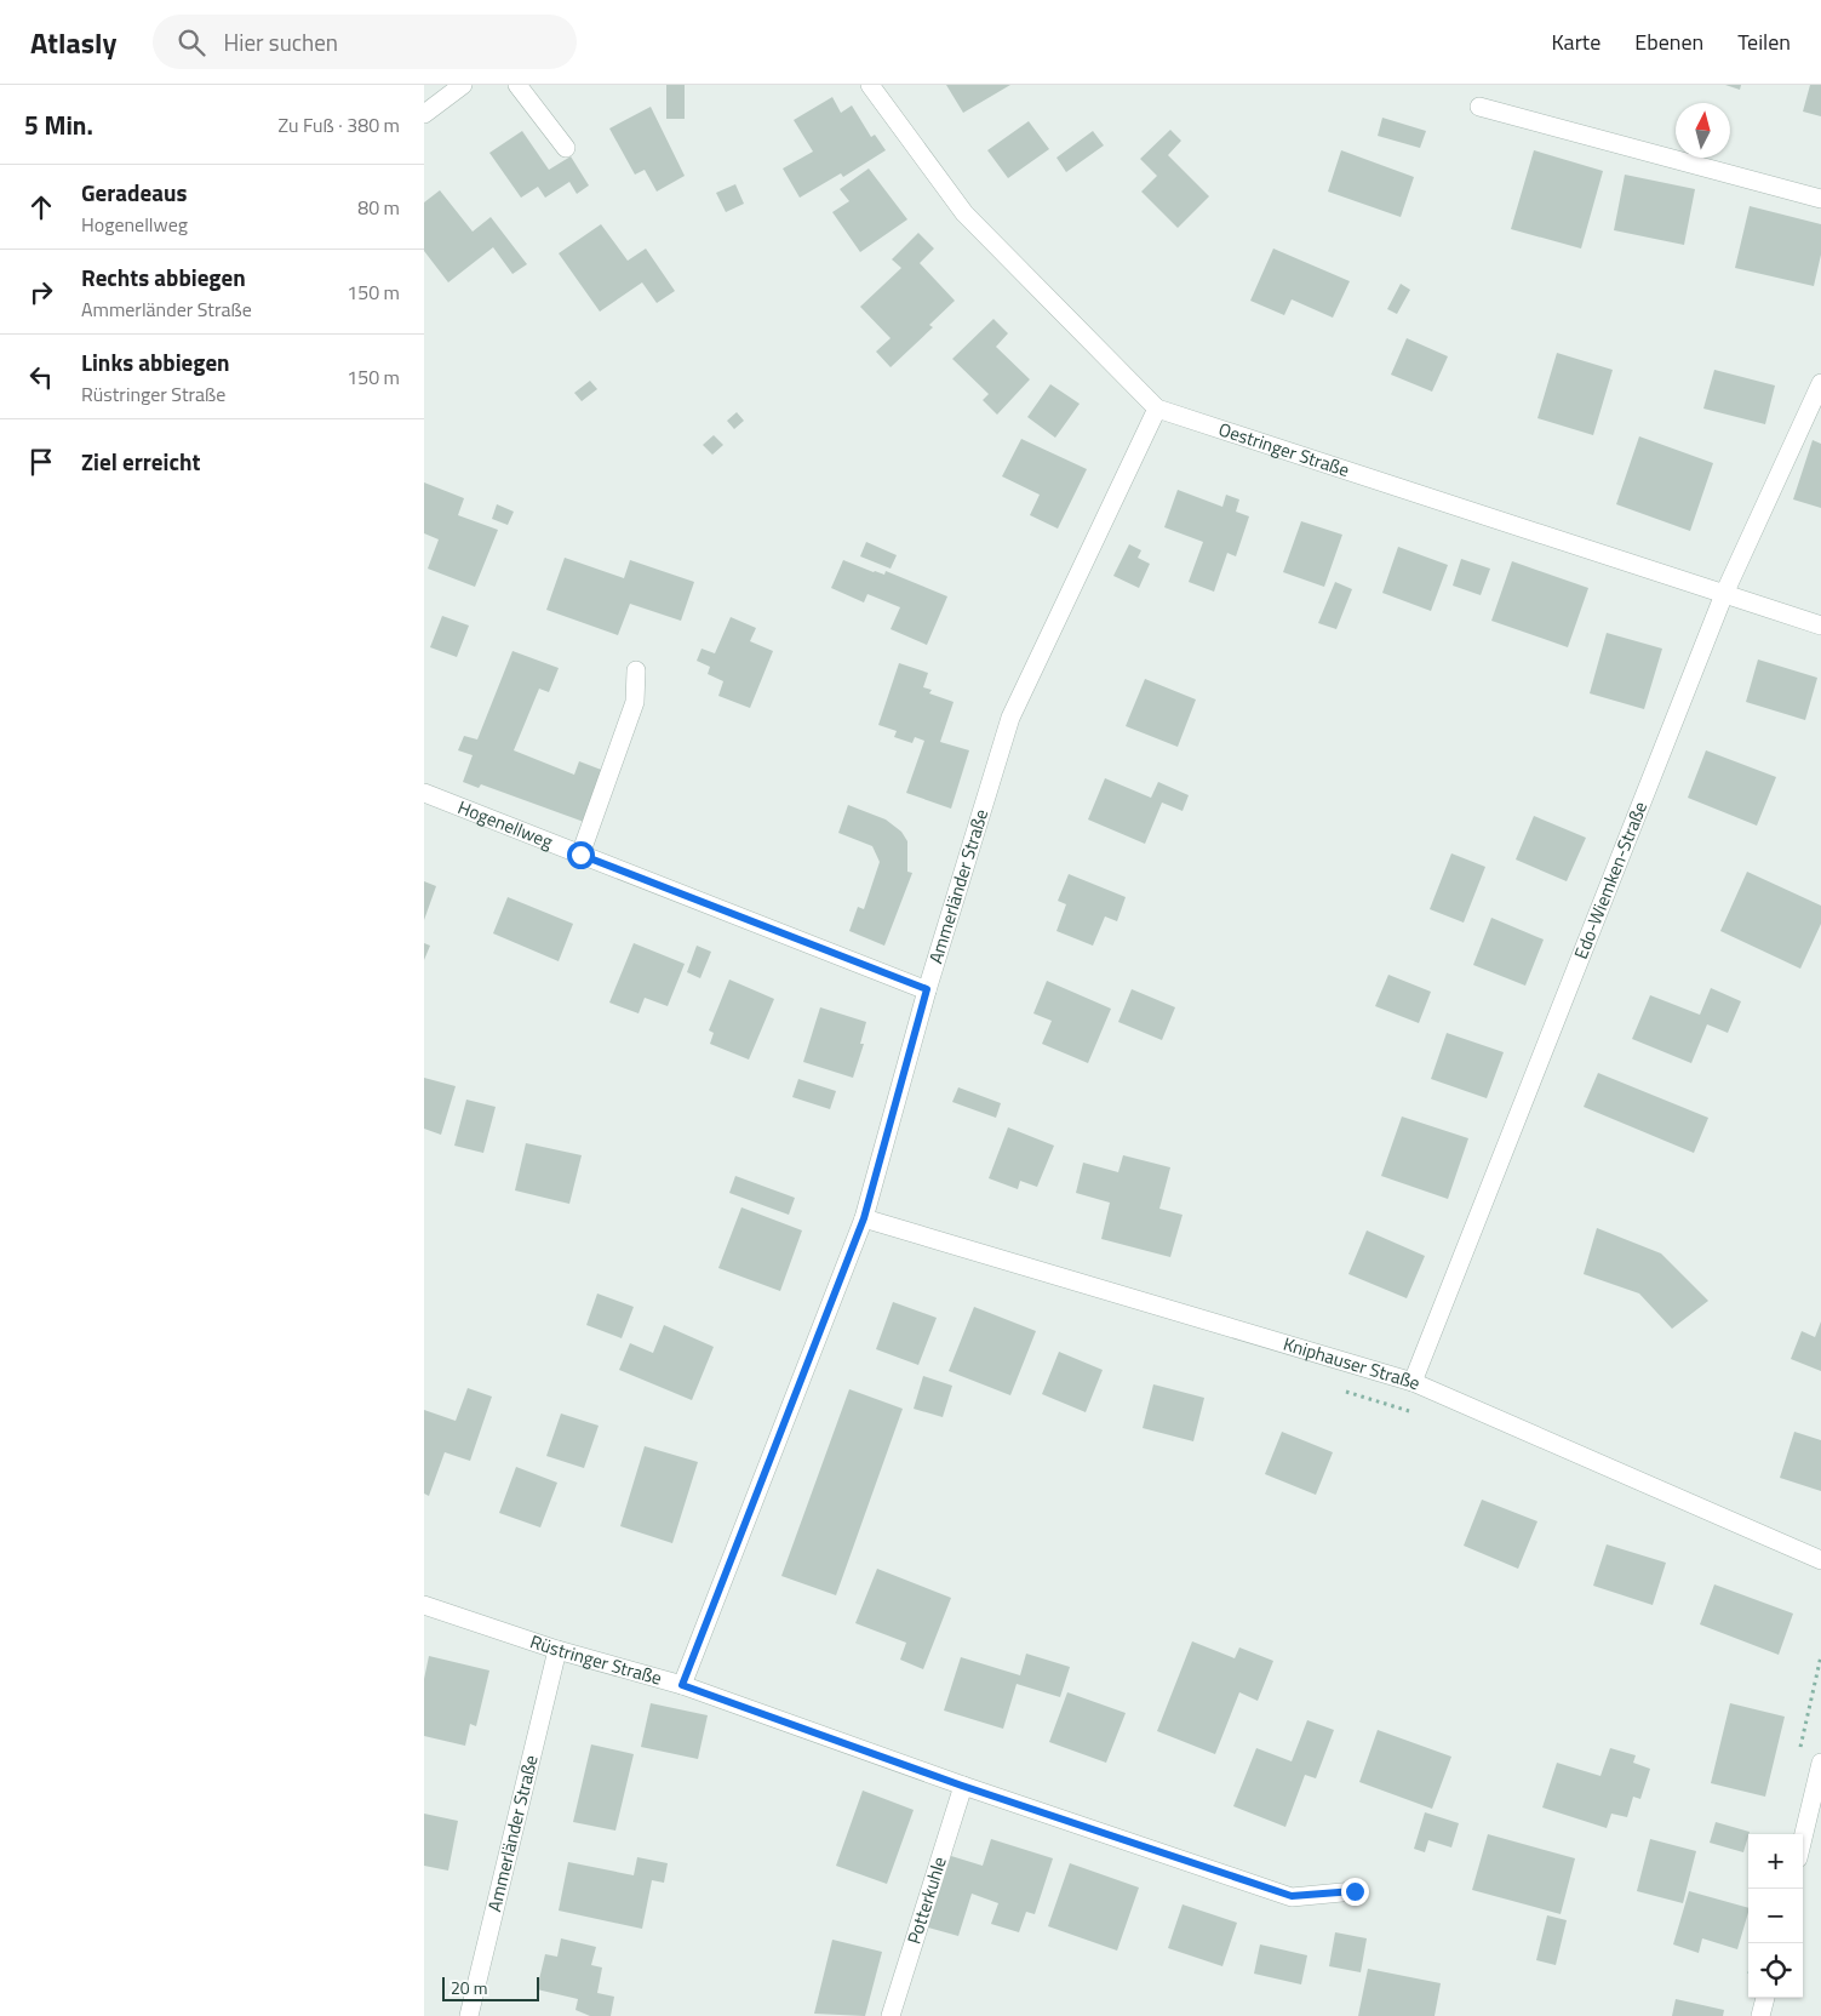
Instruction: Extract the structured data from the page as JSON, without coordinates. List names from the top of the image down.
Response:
{
  "streets": {
    "street": [
      "Oestringer Straße",
      "Hogenellweg",
      "Edo-Wiemken-Straße",
      "Ammerländer Straße",
      "Kniphauser Straße",
      "Rüstringer Straße",
      "Potterkuhle"
    ]
  },
  "crossings": [
    ["Oestringer Straße", "Edo-Wiemken-Straße"],
    ["Oestringer Straße", "Ammerländer Straße"],
    ["Hogenellweg", "Ammerländer Straße"],
    ["Edo-Wiemken-Straße", "Kniphauser Straße"],
    ["Ammerländer Straße", "Kniphauser Straße"],
    ["Ammerländer Straße", "Rüstringer Straße"],
    ["Rüstringer Straße", "Potterkuhle"]
  ],
  "scale_bar": "20 m",
  "north": "top",
  "page": {
    "header": "Atlasly",
    "search": "Hier suchen",
    "nav": ["Karte", "Ebenen", "Teilen"],
    "heading": ["5 Min.", "Zu Fuß · 380 m"],
    "list": [
      ["Geradeaus", "Hogenellweg", "80 m"],
      ["Rechts abbiegen", "Ammerländer Straße", "150 m"],
      ["Links abbiegen", "Rüstringer Straße", "150 m"],
      "Ziel erreicht"
    ],
    "map_buttons": ["+", "−"],
    "scale": "20 m"
  }
}
